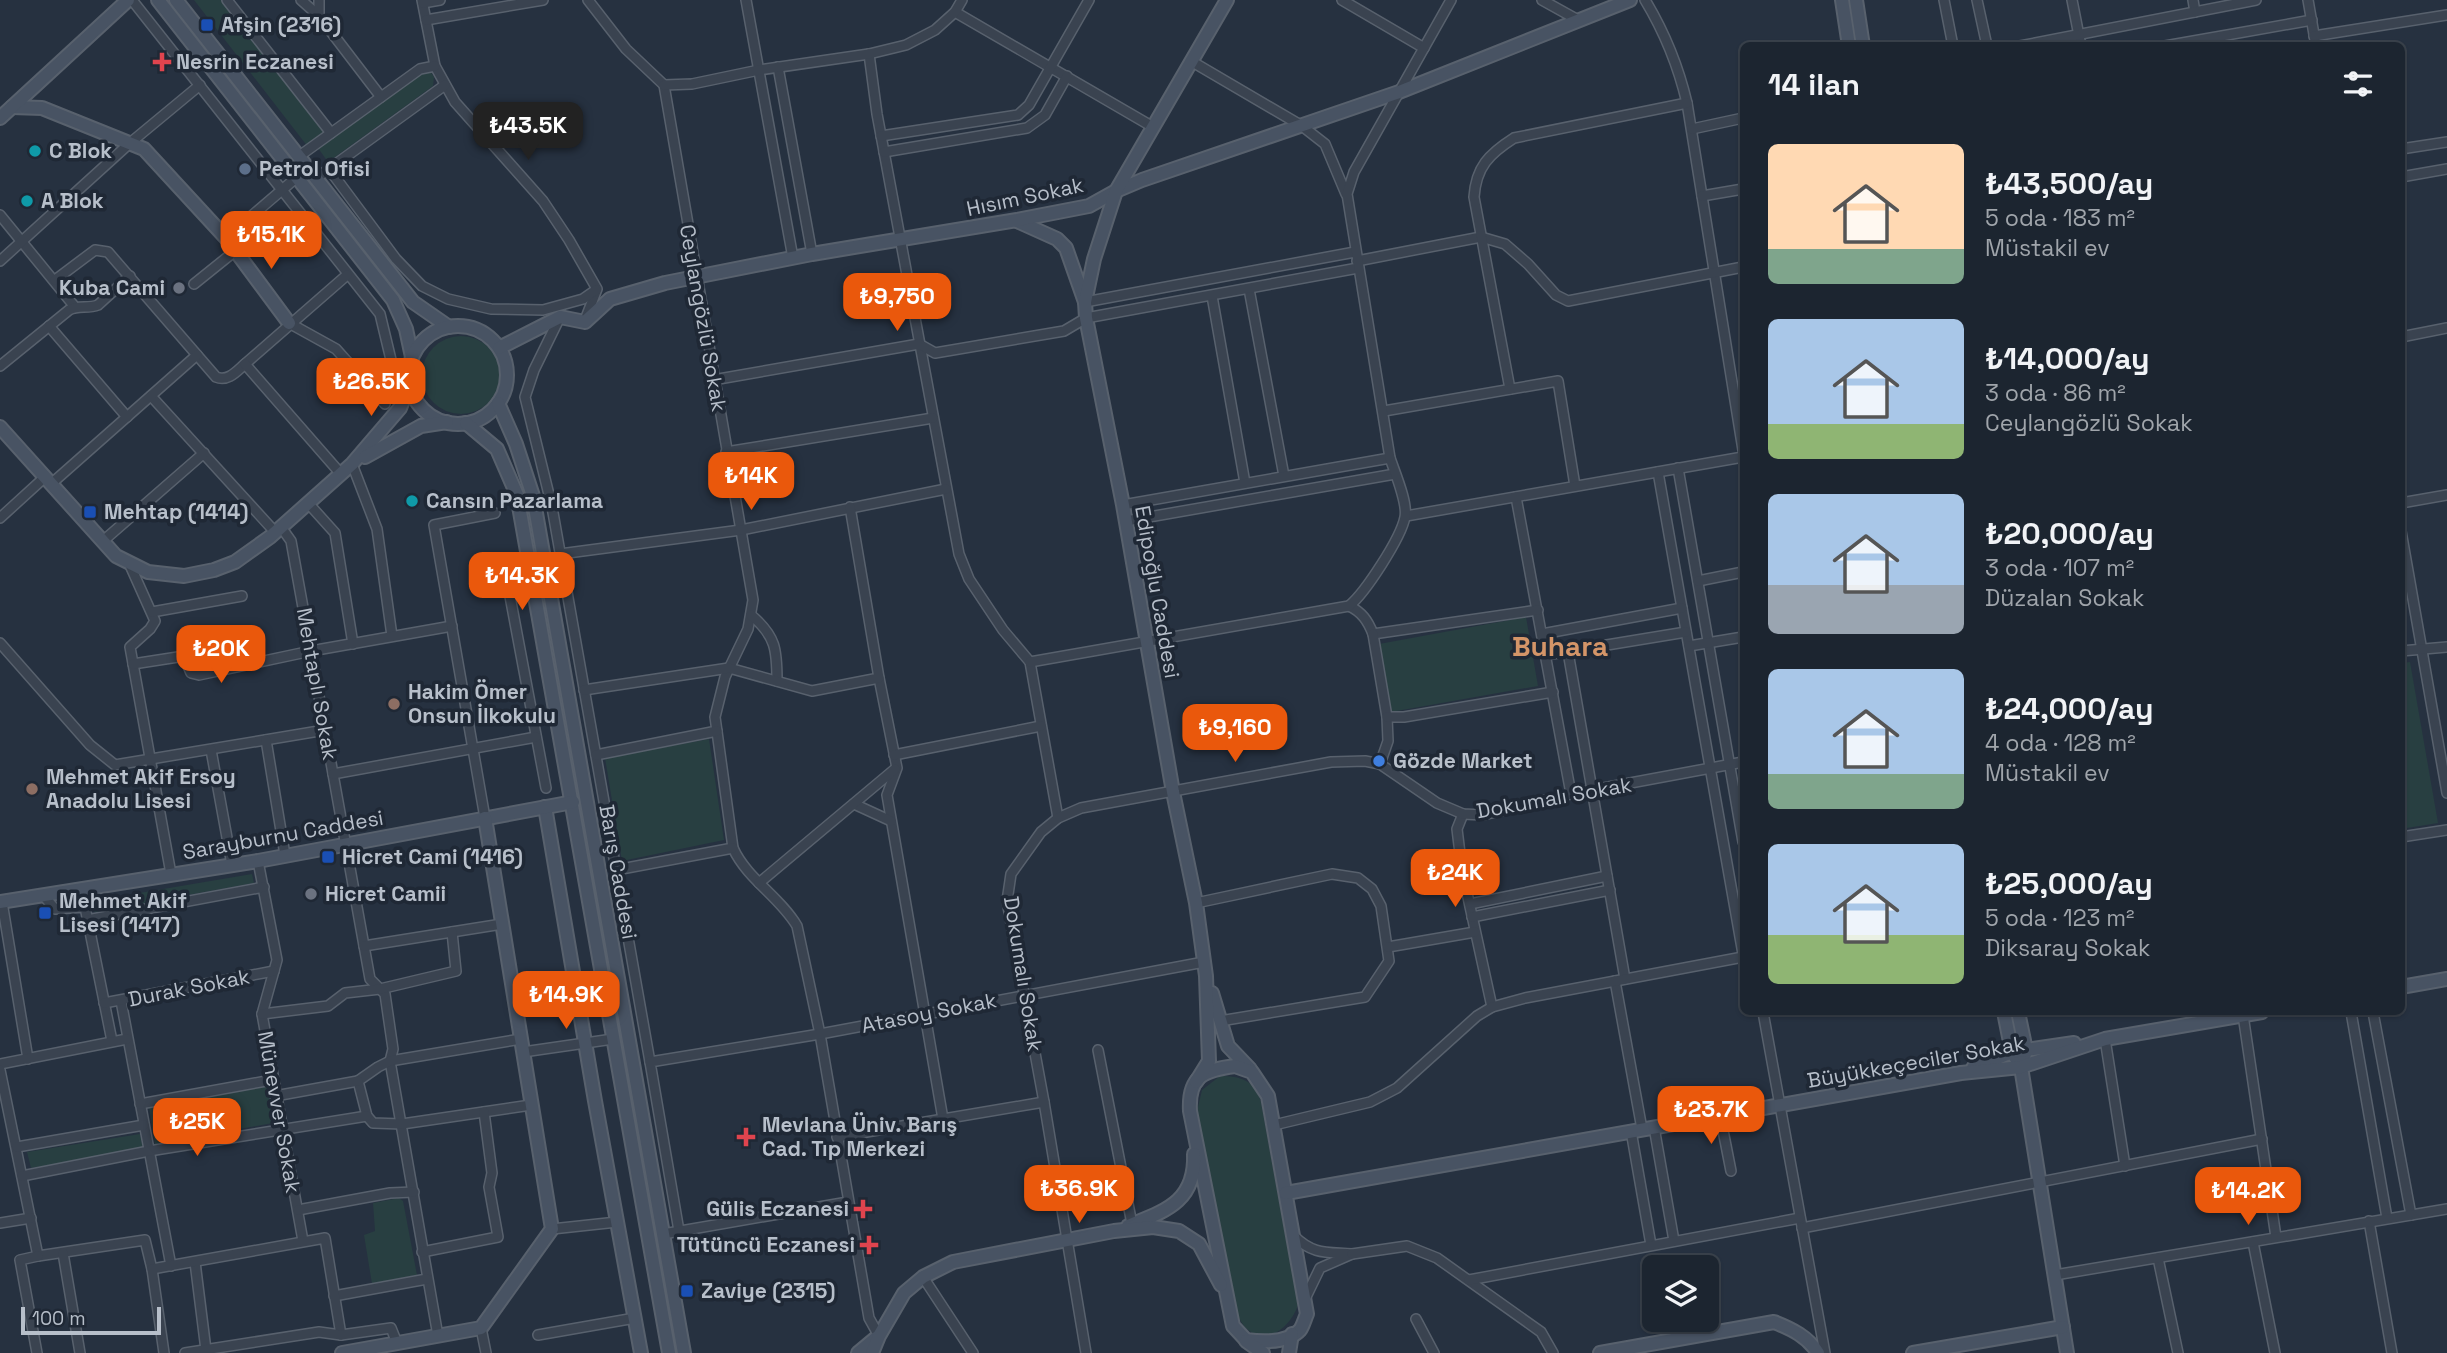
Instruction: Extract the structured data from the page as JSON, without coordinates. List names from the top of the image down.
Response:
{
  "streets": {
    "street": [
      "Hısım Sokak",
      "Ceylangözlü Sokak",
      "Edipoğlu Caddesi",
      "Mehtaplı Sokak",
      "Dokumalı Sokak",
      "Sarayburnu Caddesi",
      "Barış Caddesi",
      "Durak Sokak",
      "Atasoy Sokak",
      "Büyükkeçeciler Sokak",
      "Münevver Sokak"
    ]
  },
  "crossings": [
    ["Hısım Sokak", "Ceylangözlü Sokak"],
    ["Hısım Sokak", "Edipoğlu Caddesi"],
    ["Ceylangözlü Sokak", "Atasoy Sokak"],
    ["Edipoğlu Caddesi", "Dokumalı Sokak"],
    ["Edipoğlu Caddesi", "Atasoy Sokak"],
    ["Mehtaplı Sokak", "Sarayburnu Caddesi"],
    ["Dokumalı Sokak", "Atasoy Sokak"],
    ["Sarayburnu Caddesi", "Barış Caddesi"],
    ["Sarayburnu Caddesi", "Münevver Sokak"],
    ["Durak Sokak", "Münevver Sokak"]
  ],
  "districts": ["Buhara"],
  "places": {
    "transit": [
      "Afşin (2316)",
      "Mehtap (1414)",
      "Hicret Cami (1416)",
      "Mehmet Akif Lisesi (1417)",
      "Zaviye (2315)"
    ],
    "health": [
      "Nesrin Eczanesi",
      "Mevlana Üniv. Barış Cad. Tıp Merkezi",
      "Gülis Eczanesi",
      "Tütüncü Eczanesi"
    ],
    "other": [
      "C Blok",
      "Petrol Ofisi",
      "A Blok",
      "Kuba Cami",
      "Cansın Pazarlama",
      "Hakim Ömer Onsun İlkokulu",
      "Gözde Market",
      "Mehmet Akif Ersoy Anadolu Lisesi",
      "Hicret Camii"
    ]
  },
  "scale_bar": "100 m",
  "page": {
    "heading": "14 ilan",
    "price": [
      "₺43.5K",
      "₺15.1K",
      "₺9,750",
      "₺26.5K",
      "₺14K",
      "₺14.3K",
      "₺20K",
      "₺9,160",
      "₺24K",
      "₺14.9K",
      "₺23.7K",
      "₺25K",
      "₺36.9K",
      "₺14.2K"
    ],
    "list": [
      {
        "name": "₺43,500/ay",
        "note": "5 oda · 183 m² · Müstakil ev"
      },
      {
        "name": "₺14,000/ay",
        "note": "3 oda · 86 m² · Ceylangözlü Sokak"
      },
      {
        "name": "₺20,000/ay",
        "note": "3 oda · 107 m² · Düzalan Sokak"
      },
      {
        "name": "₺24,000/ay",
        "note": "4 oda · 128 m² · Müstakil ev"
      },
      {
        "name": "₺25,000/ay",
        "note": "5 oda · 123 m² · Diksaray Sokak"
      }
    ],
    "scale": "100 m"
  }
}
